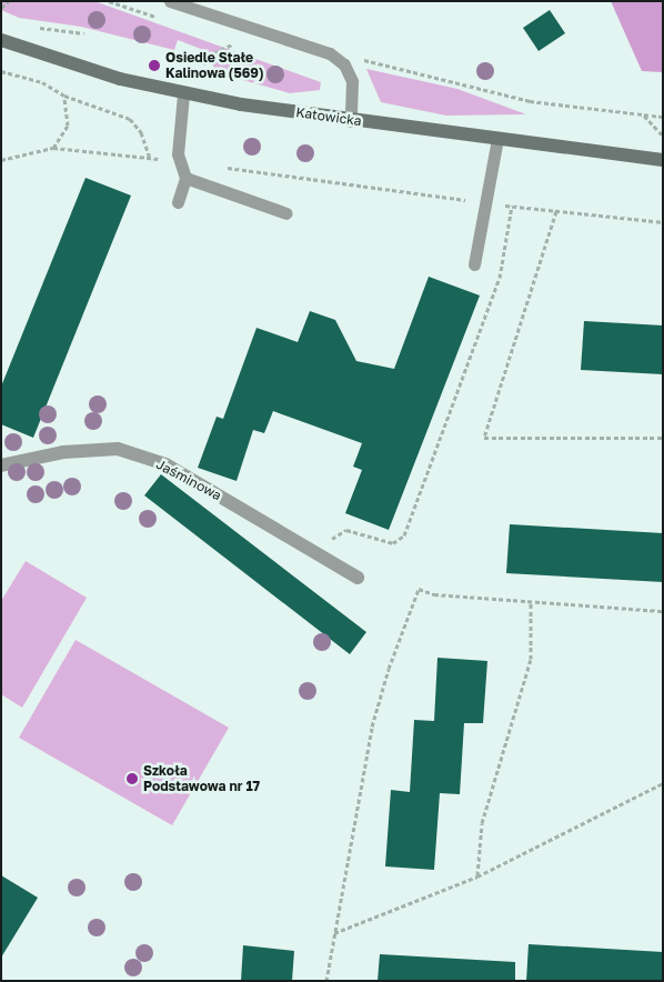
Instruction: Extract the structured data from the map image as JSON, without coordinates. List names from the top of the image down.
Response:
{
  "streets": {
    "street": ["Katowicka", "Jaśminowa"]
  },
  "places": ["Osiedle Stałe Kalinowa (569)", "Szkoła Podstawowa nr 17"]
}
